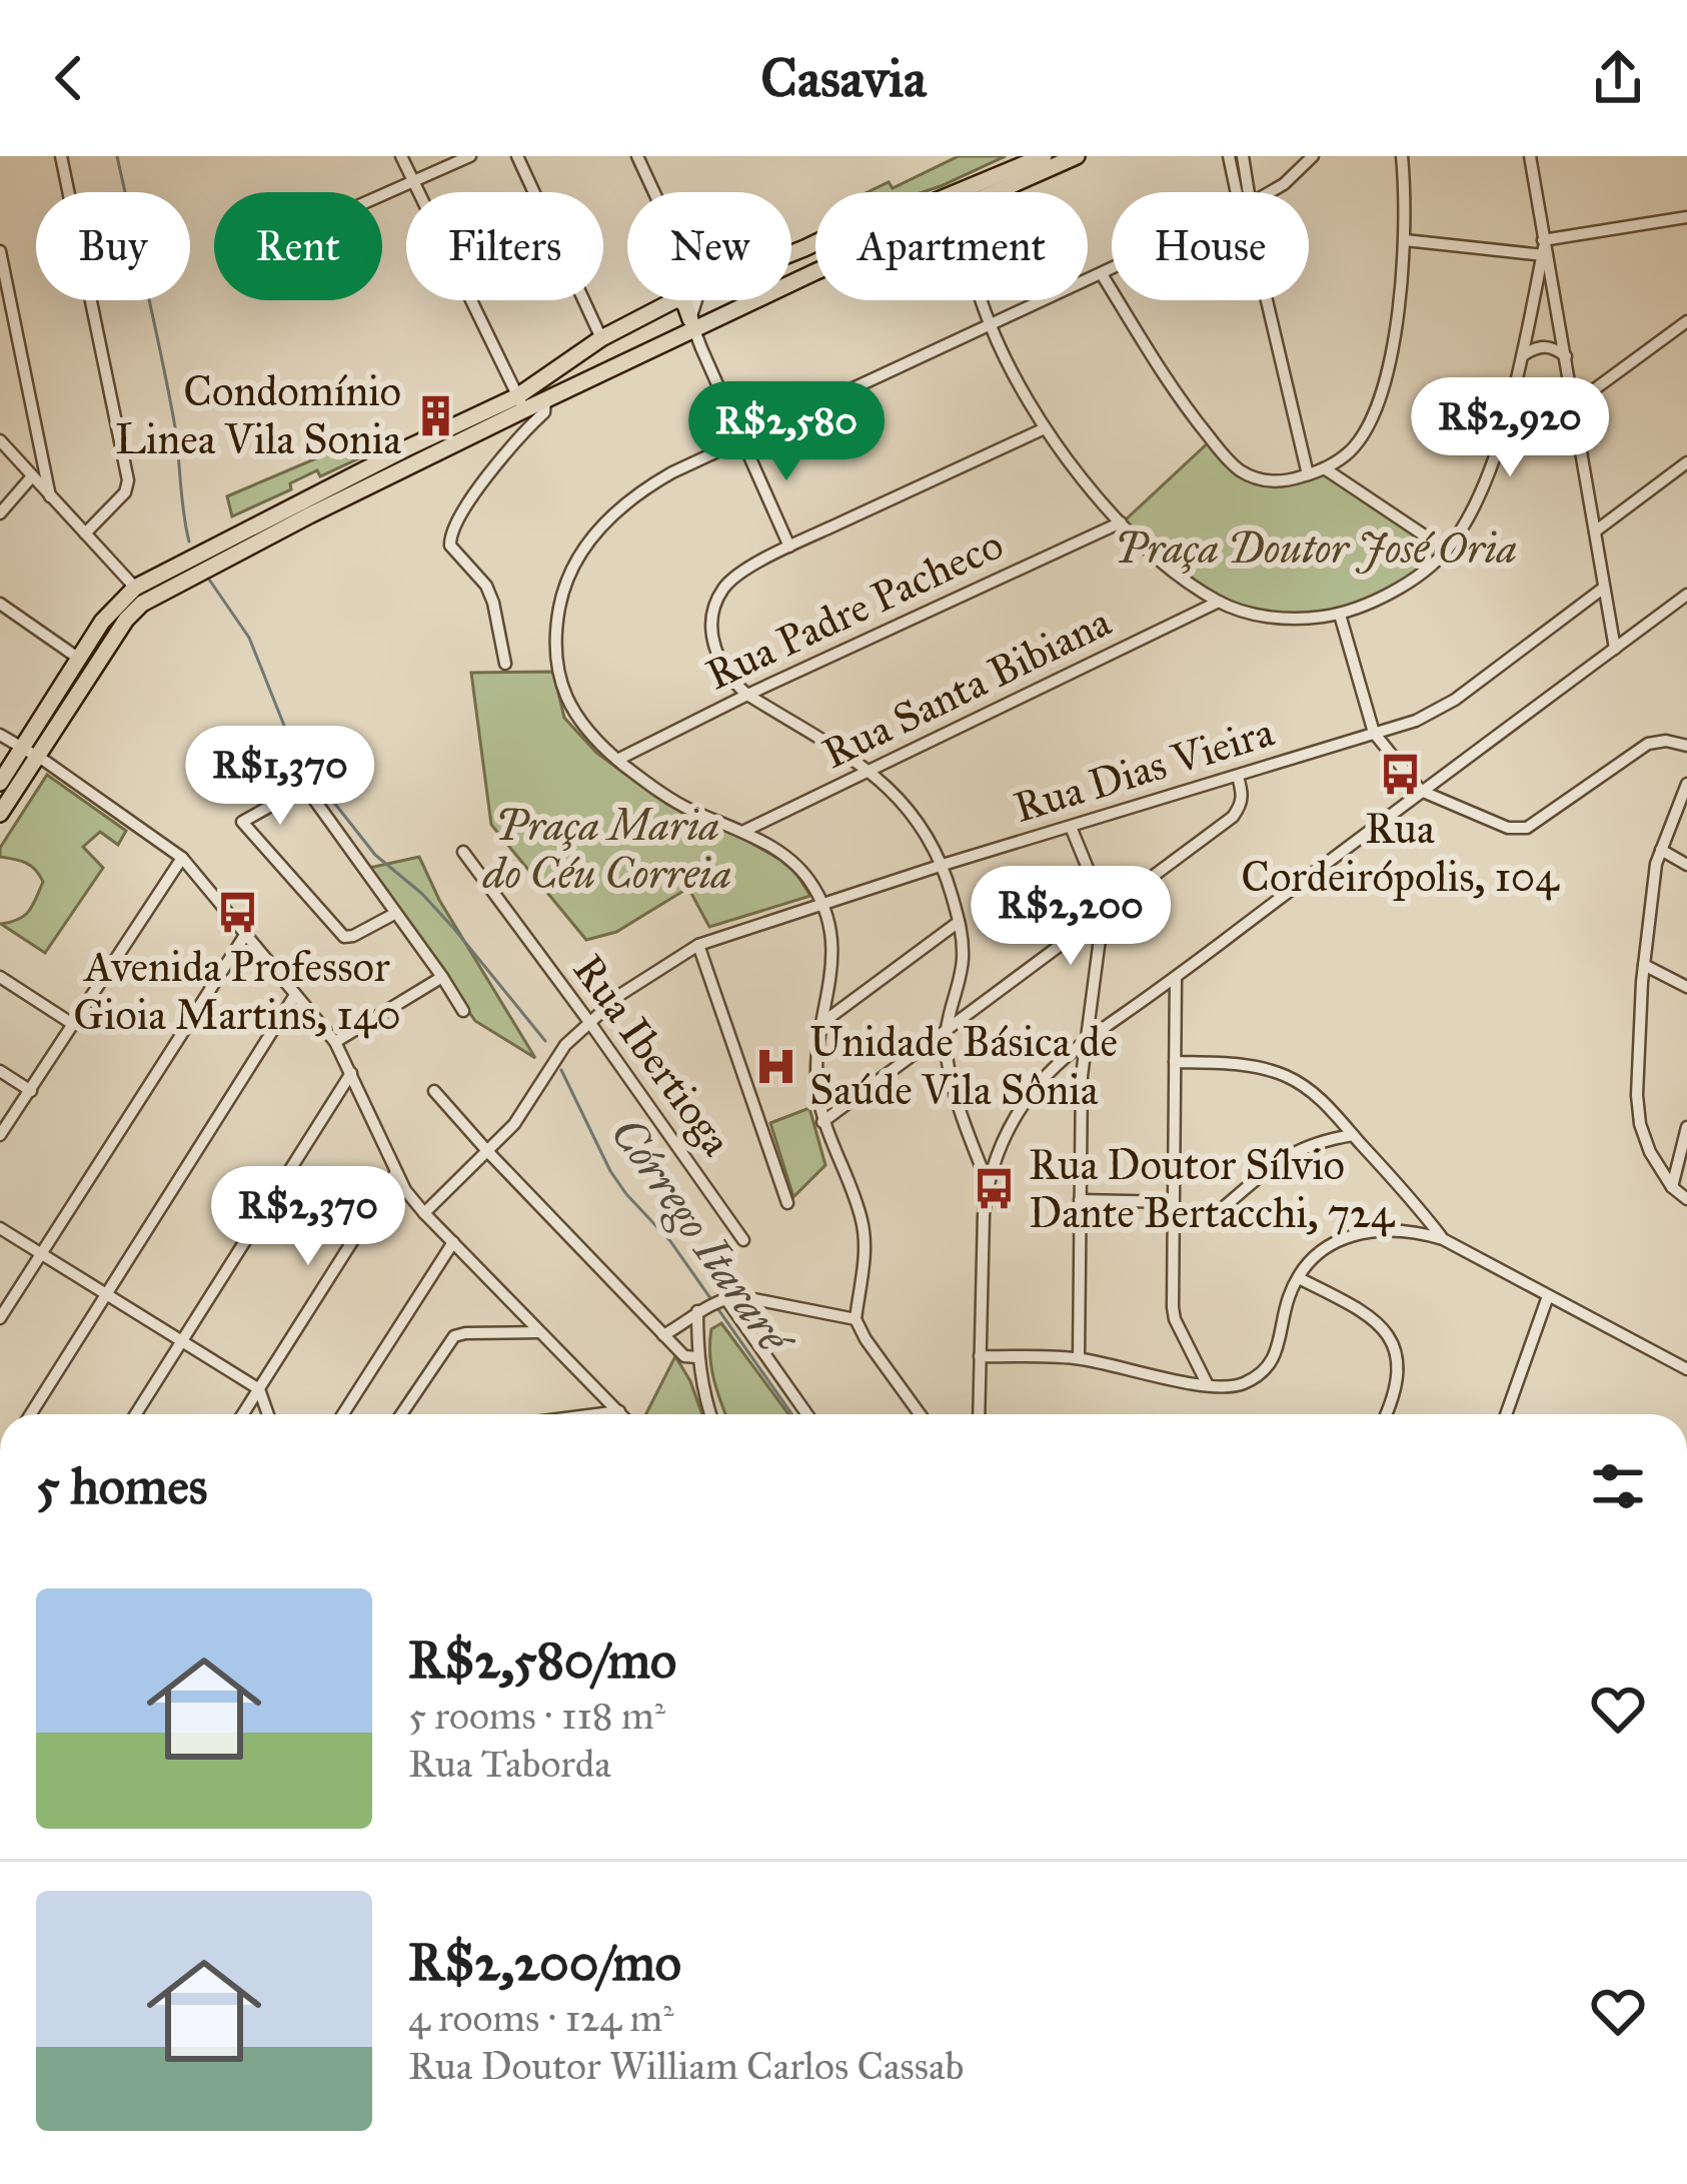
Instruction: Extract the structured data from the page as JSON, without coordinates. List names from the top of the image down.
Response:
{
  "streets": {
    "street": [
      "Rua Padre Pacheco",
      "Rua Santa Bibiana",
      "Rua Dias Vieira",
      "Rua Ibertioga"
    ]
  },
  "crossings": [
    ["Rua Dias Vieira", "Rua Ibertioga"]
  ],
  "water": ["Córrego Itararé"],
  "parks": ["Praça Doutor José Oria", "Praça Maria do Céu Correia"],
  "places": {
    "building": ["Condomínio Linea Vila Sonia"],
    "bus stop": ["Rua Cordeirópolis, 104", "Avenida Professor Gioia Martins, 140", "Rua Doutor Sílvio Dante Bertacchi, 724"],
    "hospital": ["Unidade Básica de Saúde Vila Sônia"]
  },
  "page": {
    "header": "Casavia",
    "chip": [
      "Buy",
      "Rent",
      "Filters",
      "New",
      "Apartment",
      "House"
    ],
    "price": [
      "R$2,920",
      "R$2,580",
      "R$1,370",
      "R$2,200",
      "R$2,370"
    ],
    "heading": "5 homes",
    "list": [
      {
        "name": "R$2,580/mo",
        "note": "5 rooms · 118 m² · Rua Taborda"
      },
      {
        "name": "R$2,200/mo",
        "note": "4 rooms · 124 m² · Rua Doutor William Carlos Cassab"
      }
    ]
  }
}
